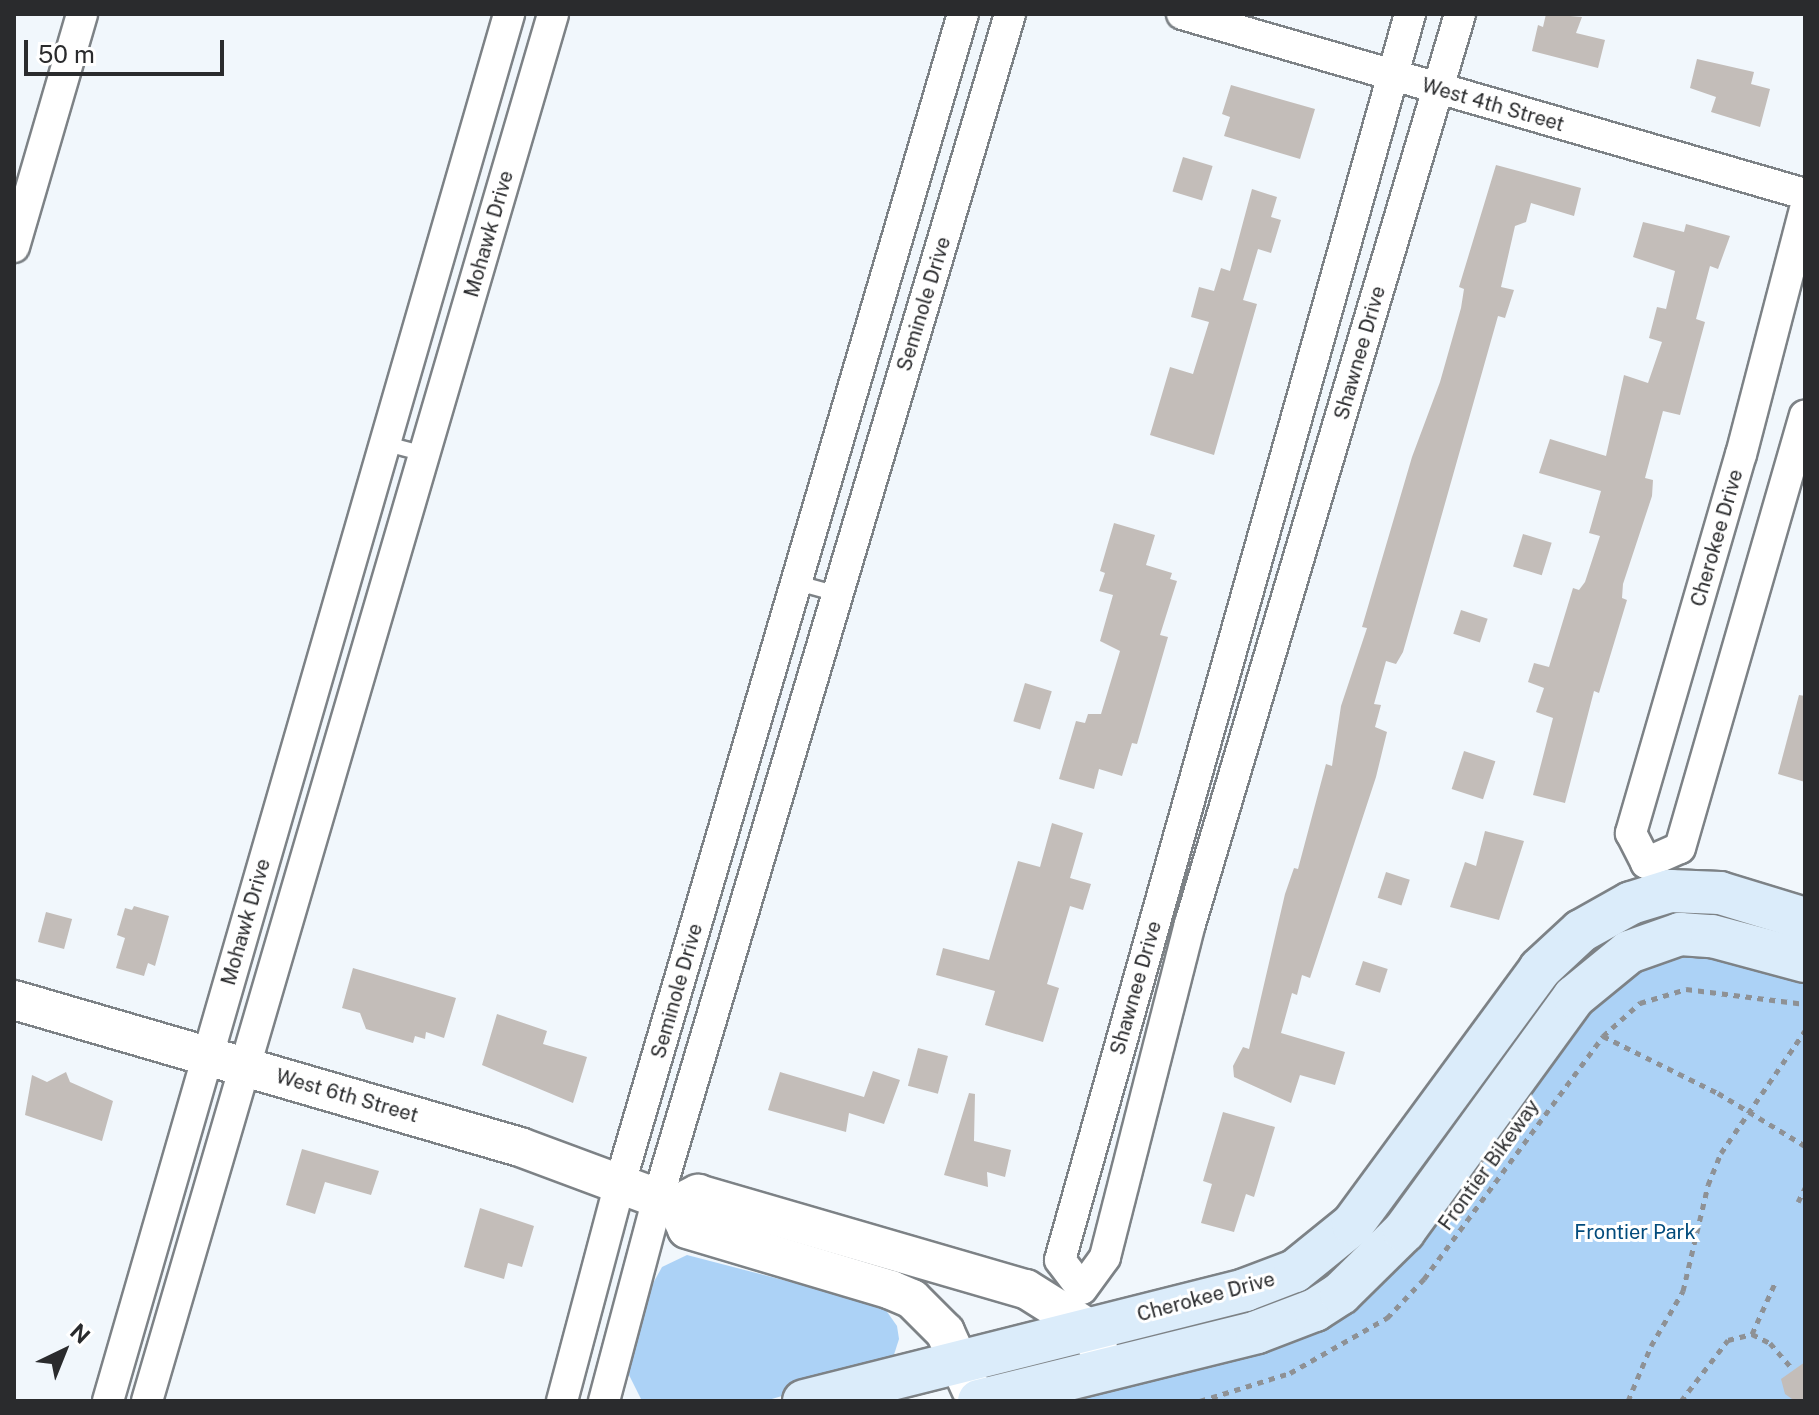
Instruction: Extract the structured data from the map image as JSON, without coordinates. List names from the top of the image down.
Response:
{
  "streets": {
    "main road": ["Cherokee Drive"],
    "street": [
      "West 4th Street",
      "Mohawk Drive",
      "Seminole Drive",
      "Shawnee Drive",
      "West 6th Street"
    ],
    "path": ["Frontier Bikeway"]
  },
  "crossings": [
    ["West 4th Street", "Shawnee Drive"],
    ["Mohawk Drive", "West 6th Street"],
    ["Seminole Drive", "West 6th Street"],
    ["Shawnee Drive", "Cherokee Drive"],
    ["Cherokee Drive", "West 6th Street"]
  ],
  "parks": ["Frontier Park"],
  "scale_bar": "50 m",
  "north": "top right"
}
